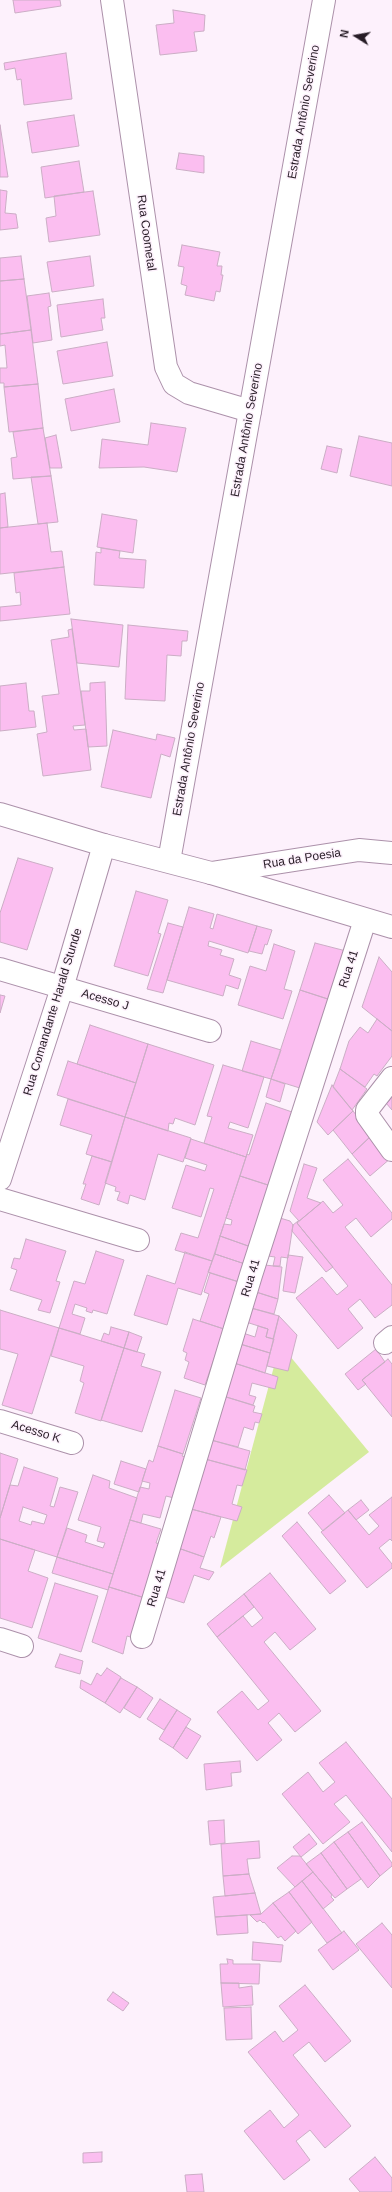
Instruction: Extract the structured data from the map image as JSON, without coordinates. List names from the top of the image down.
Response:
{
  "streets": {
    "street": [
      "Estrada Antônio Severino",
      "Rua Coometal",
      "Rua da Poesia",
      "Rua 41",
      "Acesso J",
      "Rua Comandante Harald Stunde",
      "Acesso K"
    ]
  },
  "crossings": [
    ["Estrada Antônio Severino", "Rua Coometal"],
    ["Acesso J", "Rua Comandante Harald Stunde"]
  ],
  "north": "left"
}
